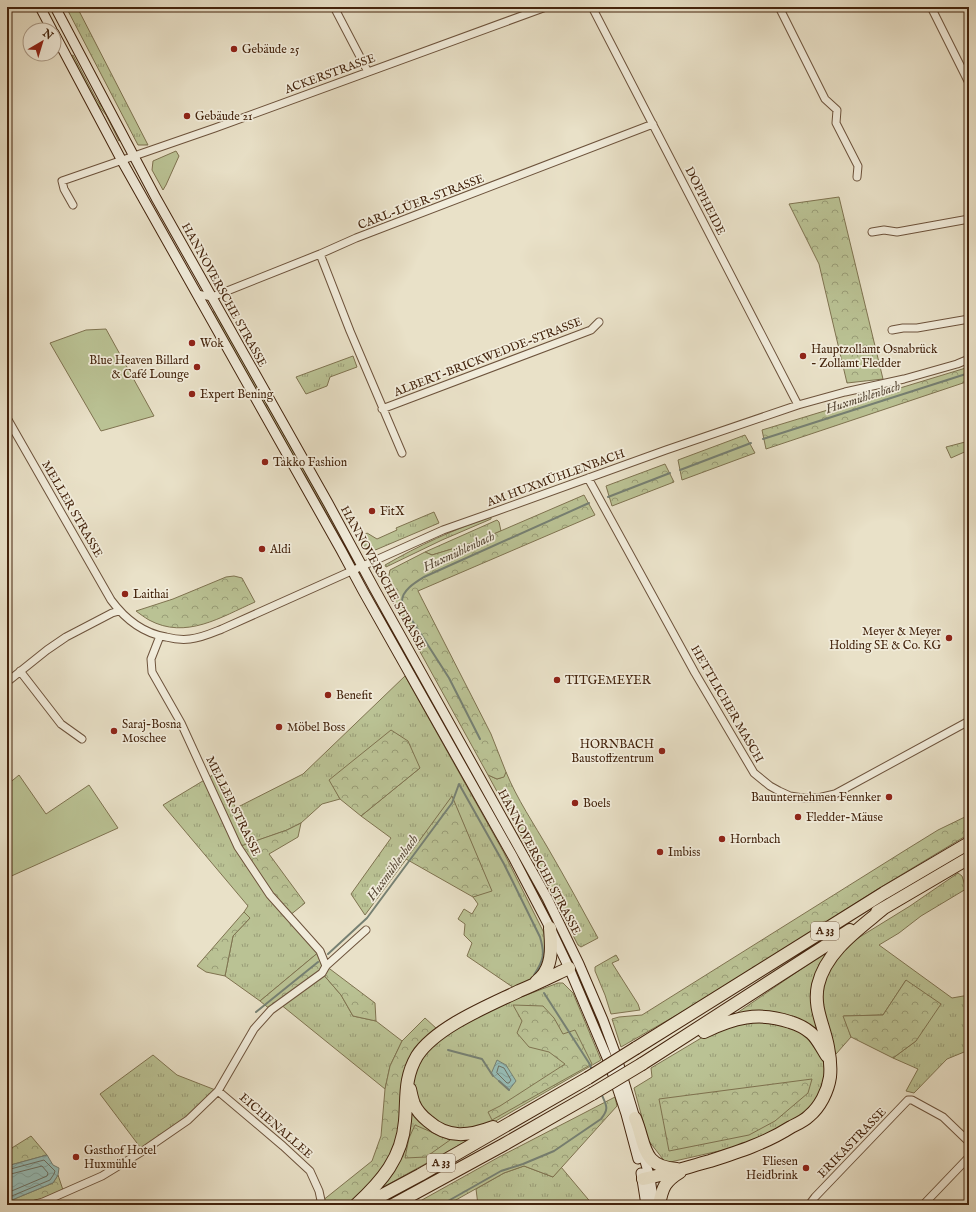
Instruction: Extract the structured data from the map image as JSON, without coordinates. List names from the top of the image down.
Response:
{
  "streets": {
    "highway": ["A 33"],
    "main road": ["HANNOVERSCHE STRASSE"],
    "street": [
      "ACKERSTRASSE",
      "DOPPHEIDE",
      "CARL-LÜER-STRASSE",
      "ALBERT-BRICKWEDDE-STRASSE",
      "AM HUXMÜHLENBACH",
      "MELLER STRASSE",
      "HETTLICHER MASCH",
      "EICHENALLEE",
      "ERIKASTRASSE"
    ]
  },
  "crossings": [
    ["ACKERSTRASSE", "HANNOVERSCHE STRASSE"],
    ["DOPPHEIDE", "CARL-LÜER-STRASSE"],
    ["DOPPHEIDE", "AM HUXMÜHLENBACH"],
    ["CARL-LÜER-STRASSE", "HANNOVERSCHE STRASSE"],
    ["HANNOVERSCHE STRASSE", "AM HUXMÜHLENBACH"],
    ["AM HUXMÜHLENBACH", "MELLER STRASSE"],
    ["AM HUXMÜHLENBACH", "HETTLICHER MASCH"]
  ],
  "water": ["Huxmühlenbach"],
  "places": [
    "Gebäude 25",
    "Gebäude 21",
    "Wok",
    "Hauptzollamt Osnabrück - Zollamt Fledder",
    "Blue Heaven Billard & Café Lounge",
    "Expert Bening",
    "Takko Fashion",
    "FitX",
    "Aldi",
    "Laithai",
    "Meyer & Meyer Holding SE & Co. KG",
    "TITGEMEYER",
    "Benefit",
    "Möbel Boss",
    "Saraj-Bosna Moschee",
    "HORNBACH Baustoffzentrum",
    "Bauunternehmen Fennker",
    "Boels",
    "Fledder-Mäuse",
    "Hornbach",
    "Imbiss",
    "Gasthof Hotel Huxmühle",
    "Fliesen Heidbrink"
  ],
  "north": "top right"
}
